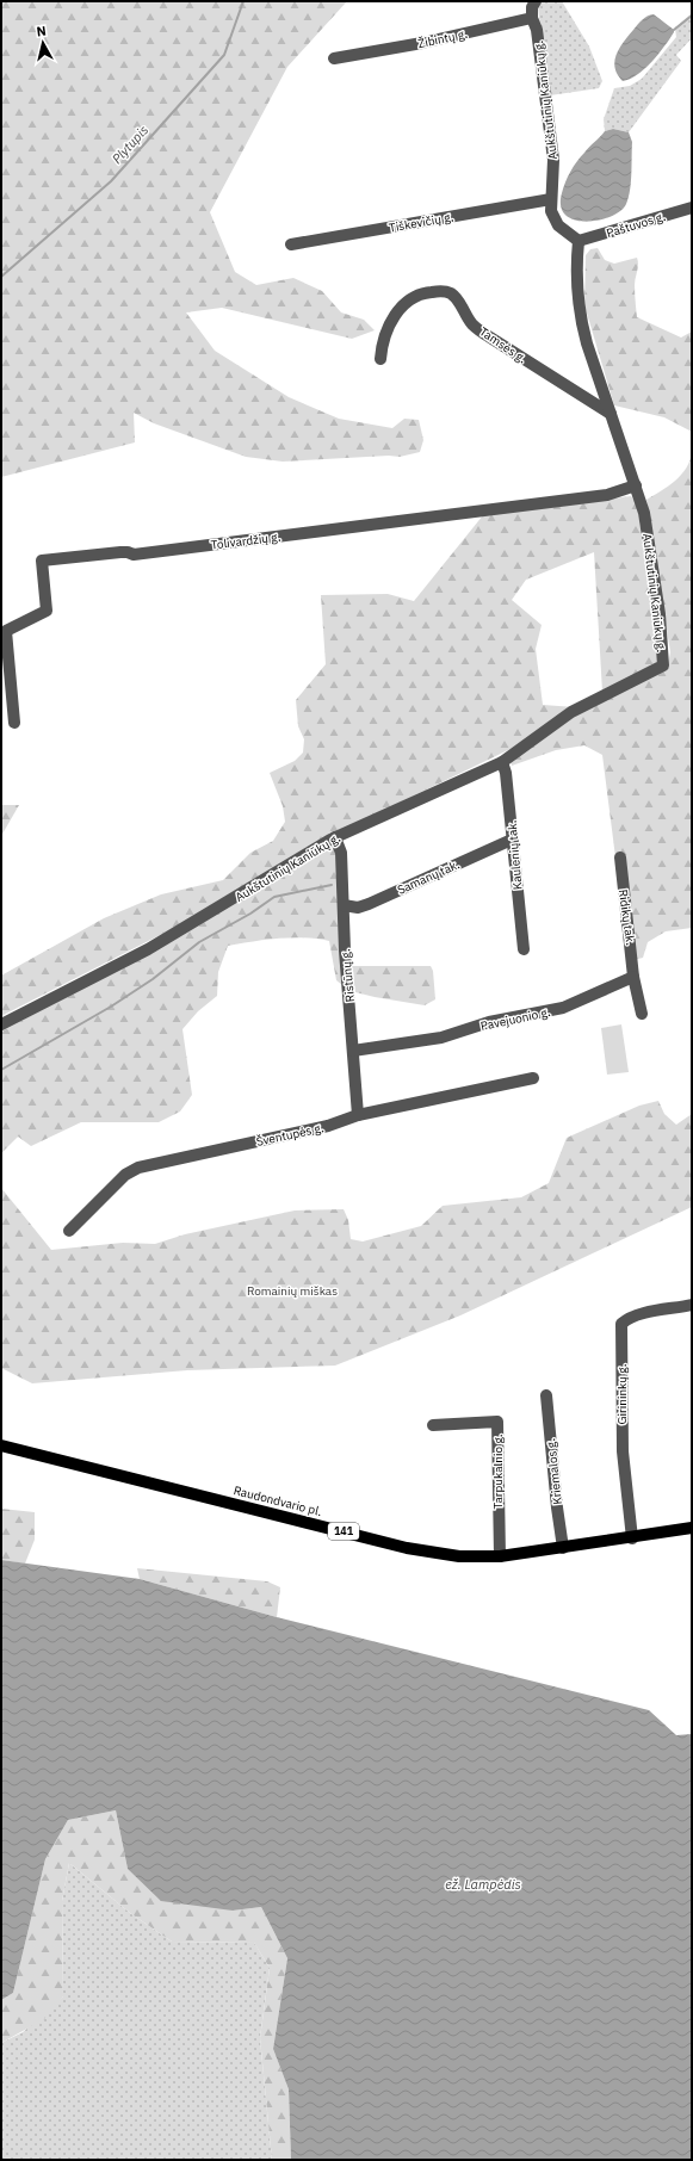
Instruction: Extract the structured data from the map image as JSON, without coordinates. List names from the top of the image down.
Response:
{
  "streets": {
    "main road": ["Raudondvario pl.", "141"],
    "street": [
      "Žibintų g.",
      "Aukštutinių Kaniūkų g.",
      "Tiškevičių g.",
      "Paštuvos g.",
      "Tamsės g.",
      "Tolivardžių g.",
      "Kaulenių tak.",
      "Samanų tak.",
      "Ridikų tak.",
      "Ristūnų g.",
      "Pavejuonio g.",
      "Šventupės g.",
      "Girininkų g.",
      "Tarpukalnio g.",
      "Kriemalos g."
    ]
  },
  "crossings": [
    ["Žibintų g.", "Aukštutinių Kaniūkų g."],
    ["Aukštutinių Kaniūkų g.", "Tiškevičių g."],
    ["Aukštutinių Kaniūkų g.", "Paštuvos g."],
    ["Aukštutinių Kaniūkų g.", "Tamsės g."],
    ["Aukštutinių Kaniūkų g.", "Tolivardžių g."],
    ["Aukštutinių Kaniūkų g.", "Kaulenių tak."],
    ["Aukštutinių Kaniūkų g.", "Ristūnų g."],
    ["Kaulenių tak.", "Samanų tak."],
    ["Samanų tak.", "Ristūnų g."],
    ["Ridikų tak.", "Pavejuonio g."],
    ["Ristūnų g.", "Pavejuonio g."],
    ["Ristūnų g.", "Šventupės g."],
    ["Girininkų g.", "Raudondvario pl."],
    ["Tarpukalnio g.", "Raudondvario pl."],
    ["Kriemalos g.", "Raudondvario pl."]
  ],
  "water": ["Plytupis", "ež. Lampėdis"],
  "parks": ["Romainių miškas"],
  "north": "top"
}
